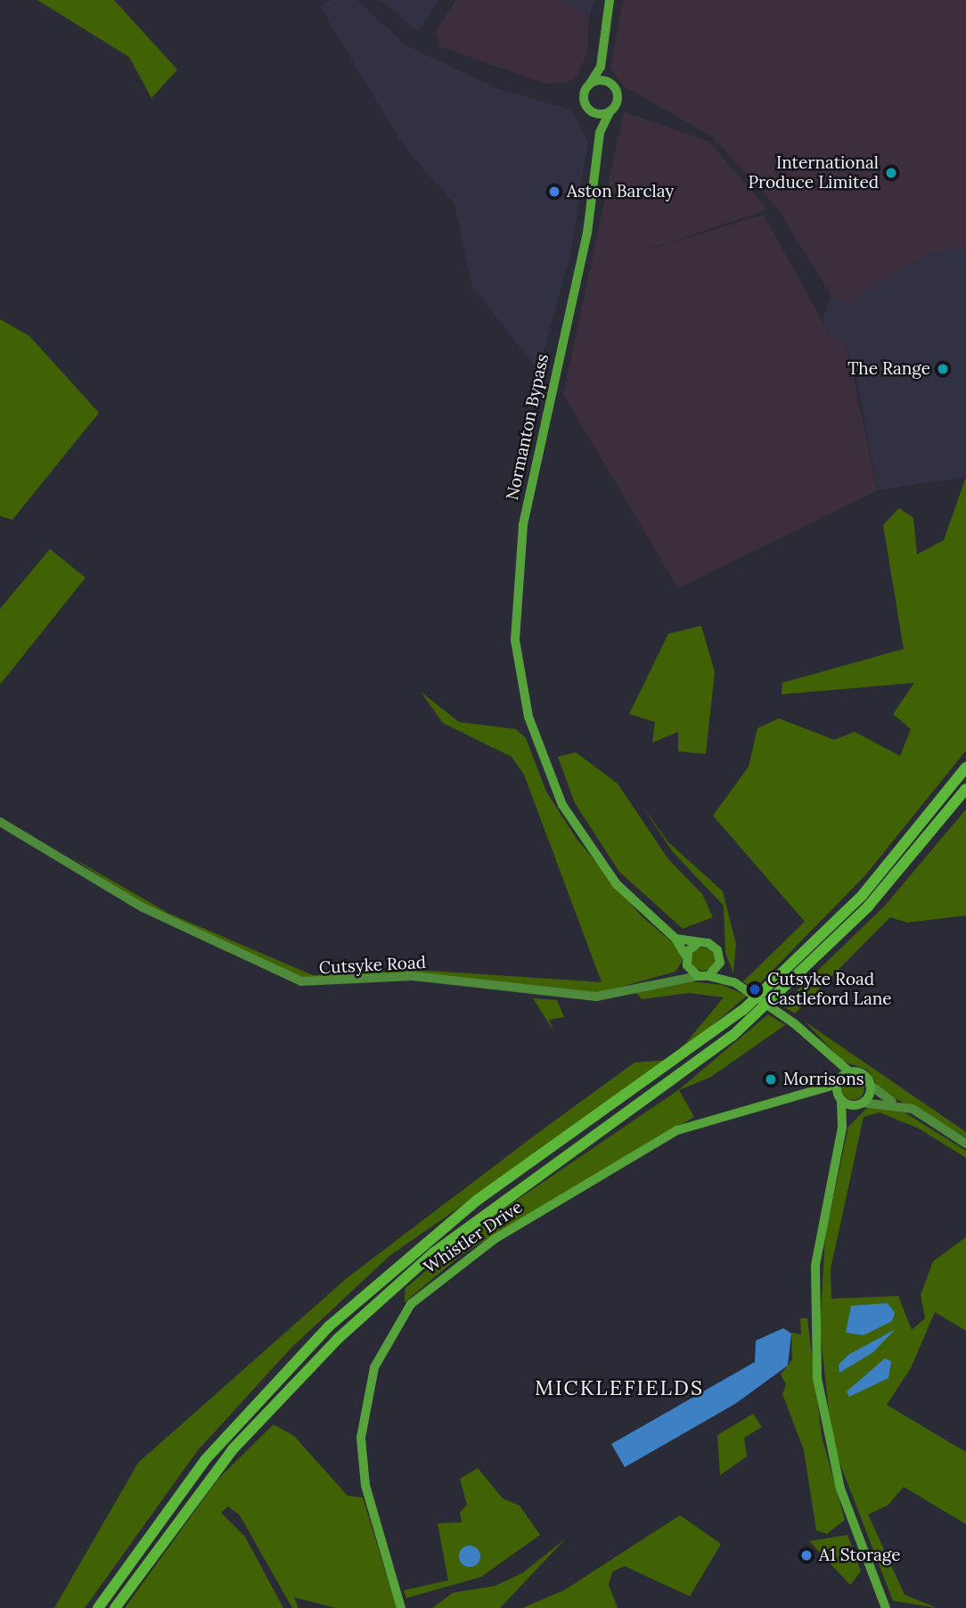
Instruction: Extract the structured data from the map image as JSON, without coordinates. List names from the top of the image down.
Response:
{
  "streets": {
    "main road": ["Normanton Bypass", "Cutsyke Road", "Whistler Drive"]
  },
  "districts": ["MICKLEFIELDS"],
  "places": [
    "International Produce Limited",
    "Aston Barclay",
    "The Range",
    "Cutsyke Road Castleford Lane",
    "Morrisons",
    "A1 Storage"
  ]
}
